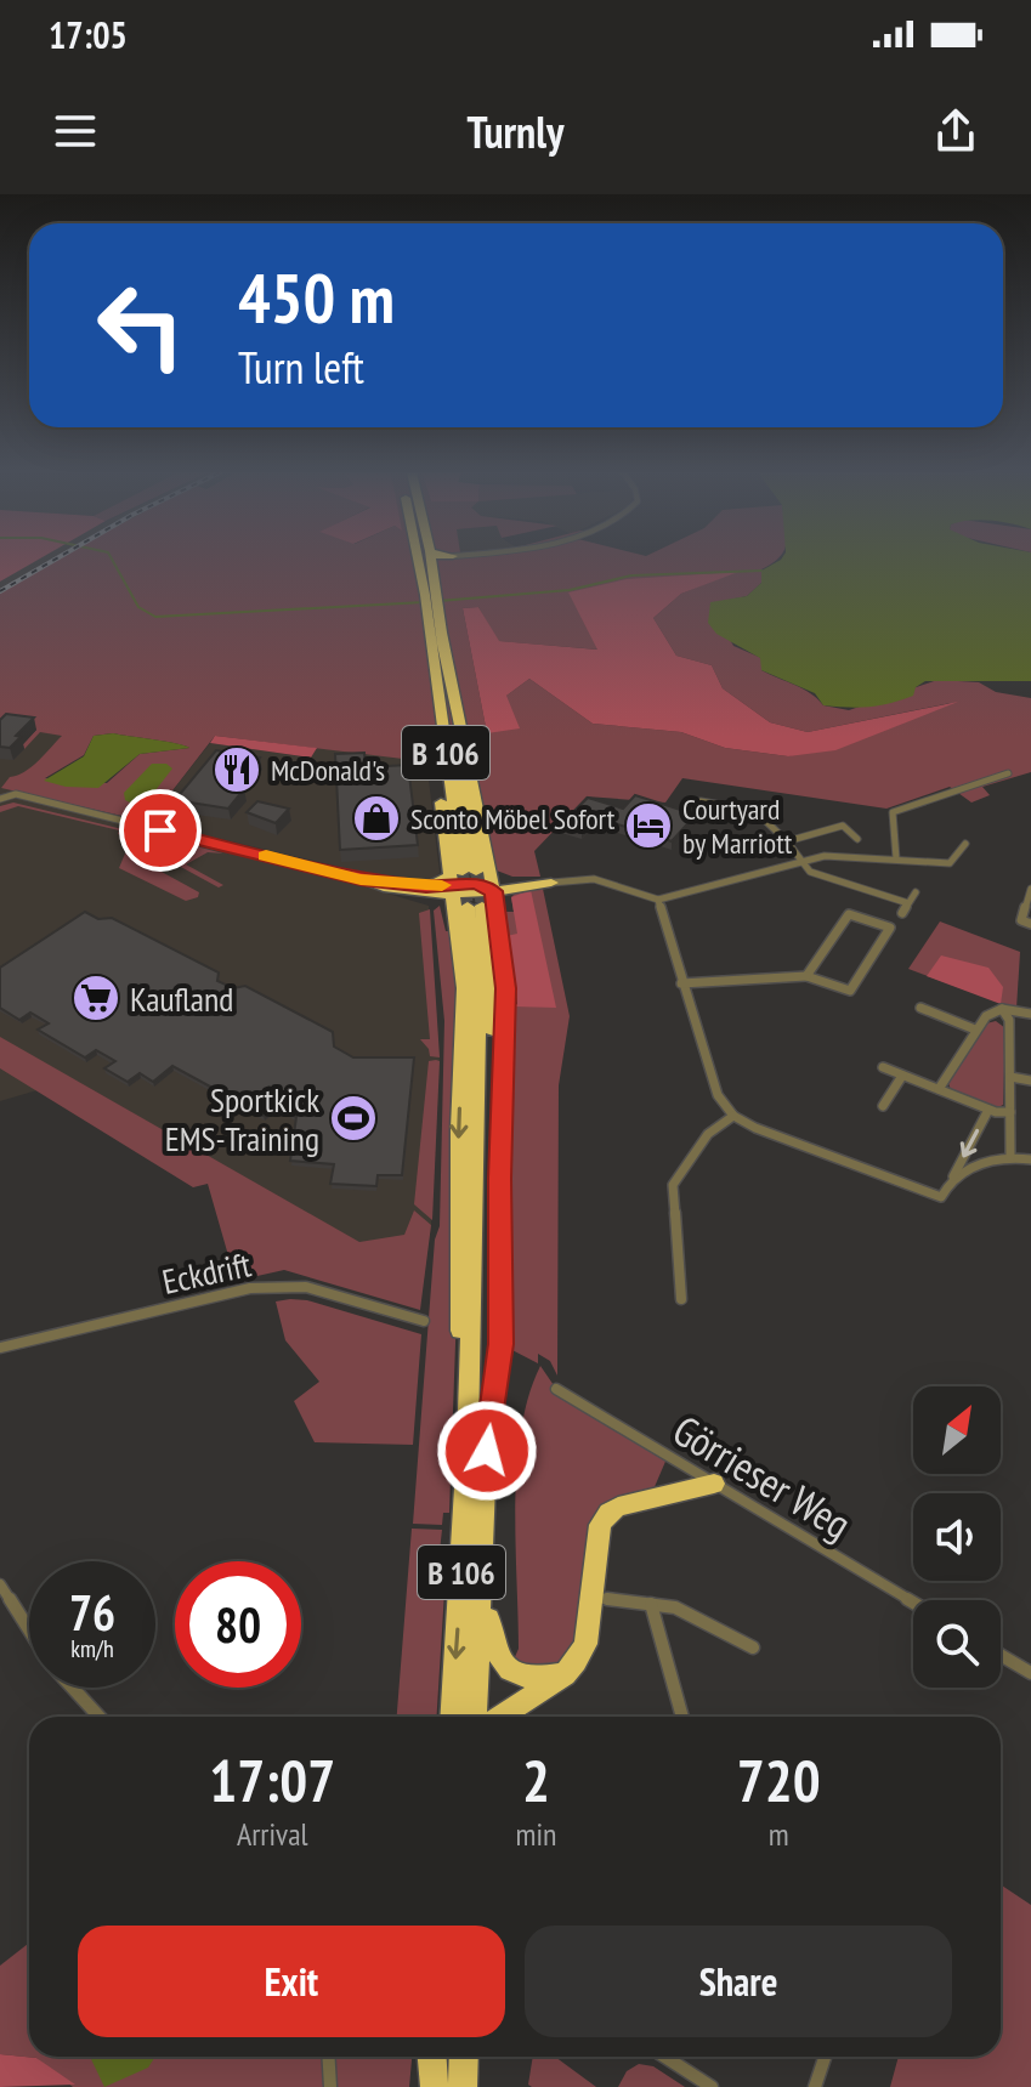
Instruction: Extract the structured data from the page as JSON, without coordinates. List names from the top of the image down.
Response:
{
  "streets": {
    "highway": ["B 106"],
    "street": ["Eckdrift", "Görrieser Weg"]
  },
  "places": {
    "restaurant": ["McDonald's"],
    "shop": ["Sconto Möbel Sofort"],
    "hotel": ["Courtyard by Marriott"],
    "supermarket": ["Kaufland"],
    "sports": ["Sportkick EMS-Training"]
  },
  "north": "top right",
  "page": {
    "status": "17:05",
    "header": "Turnly",
    "turn": ["450 m", "Turn left"],
    "speed": "76 km/h",
    "limit": "80",
    "eta": [
      "17:07",
      "Arrival",
      "2",
      "min",
      "720",
      "m"
    ],
    "buttons": ["Exit", "Share"]
  }
}
